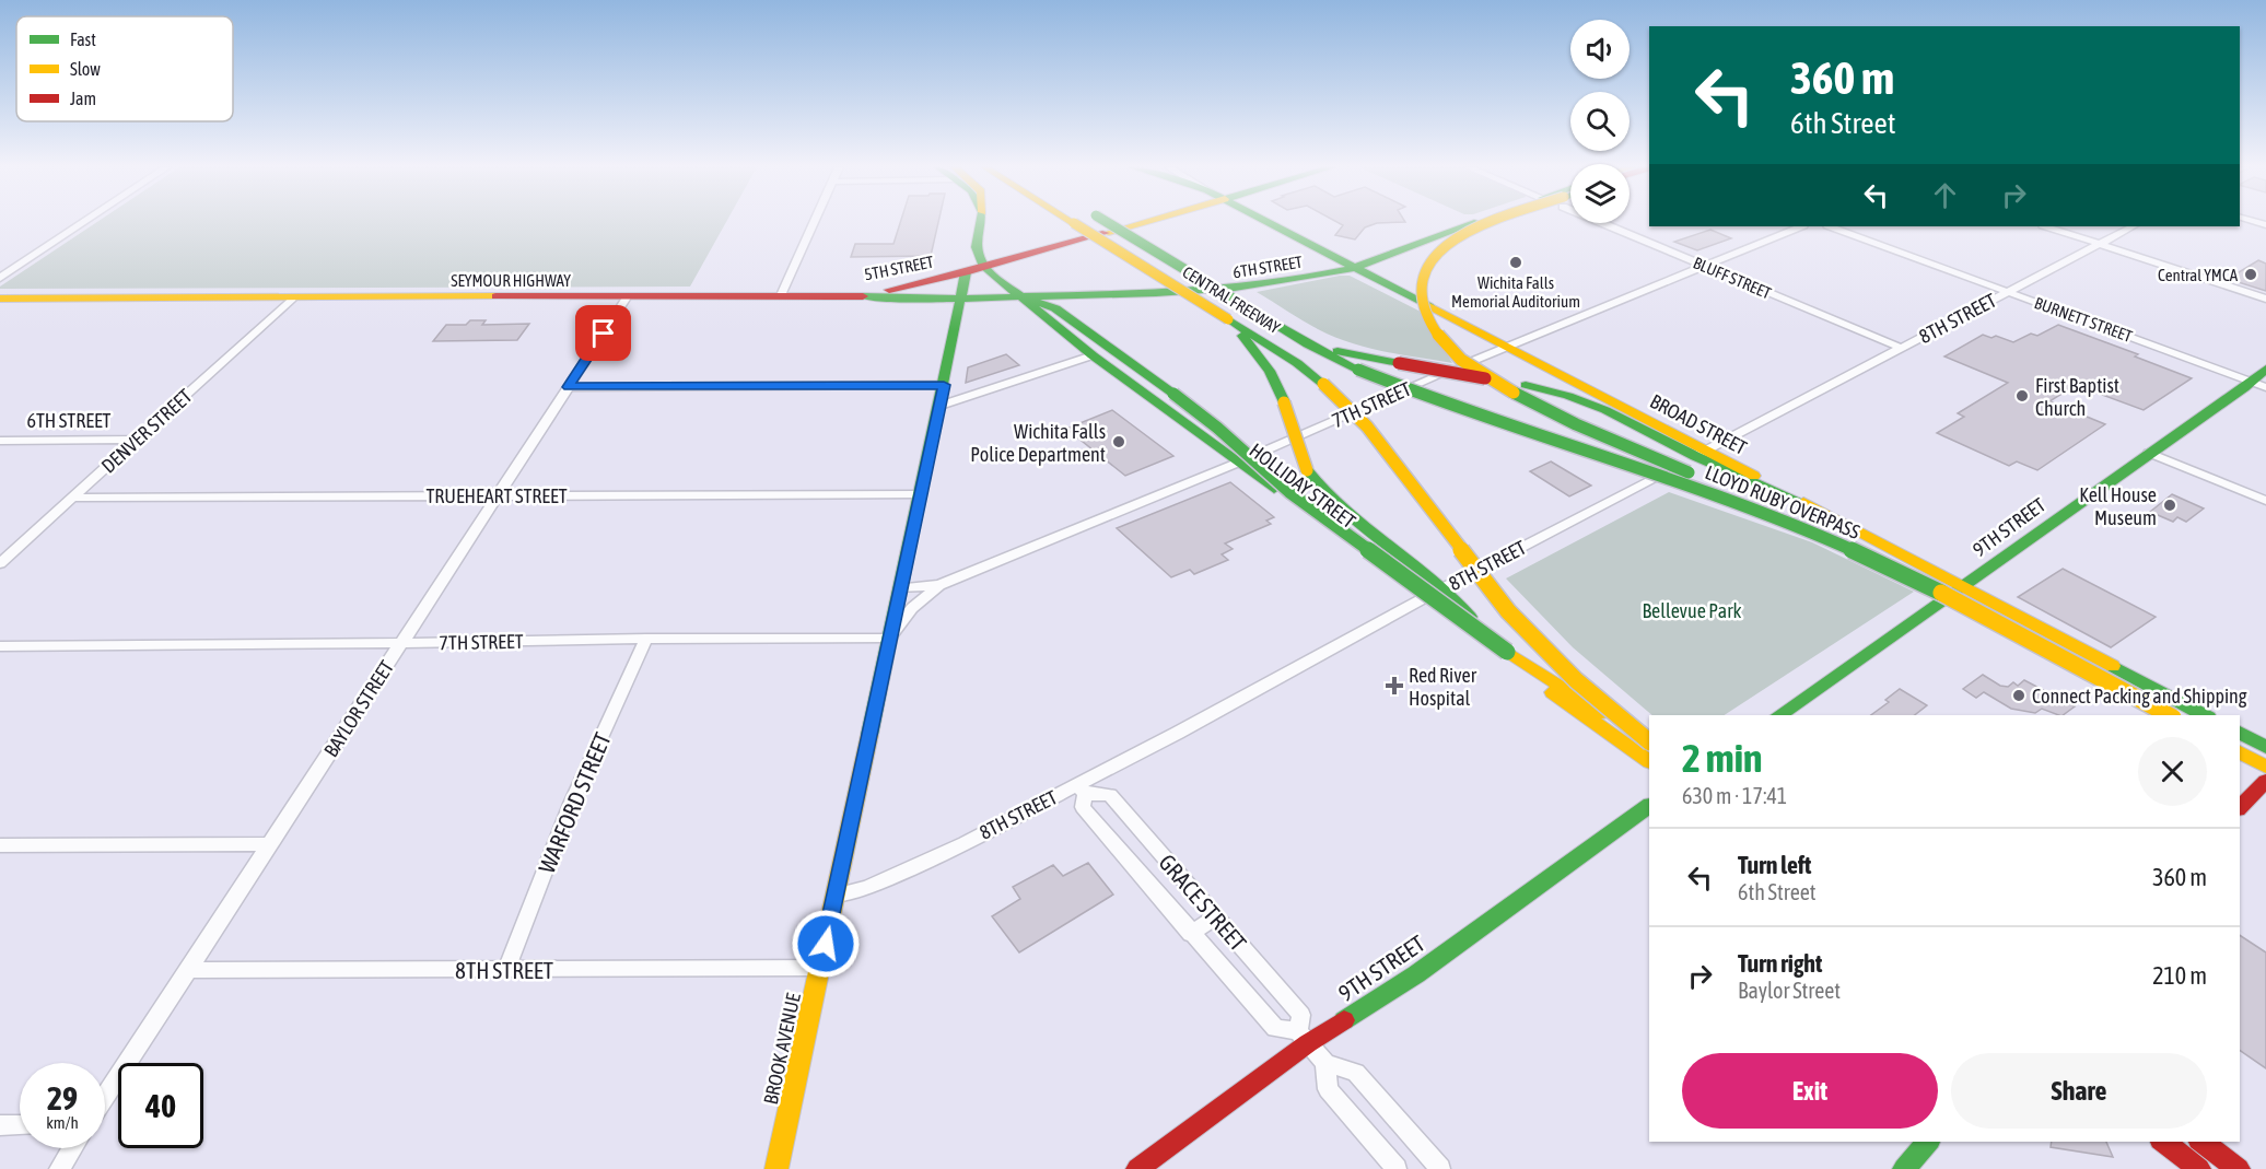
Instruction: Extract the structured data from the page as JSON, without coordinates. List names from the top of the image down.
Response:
{
  "streets": {
    "main road": [
      "6TH STREET",
      "5TH STREET",
      "SEYMOUR HIGHWAY",
      "CENTRAL FREEWAY",
      "BROAD STREET",
      "HOLLIDAY STREET",
      "LLOYD RUBY OVERPASS",
      "9TH STREET",
      "BROOK AVENUE"
    ],
    "street": [
      "BLUFF STREET",
      "8TH STREET",
      "BURNETT STREET",
      "7TH STREET",
      "DENVER STREET",
      "TRUEHEART STREET",
      "BAYLOR STREET",
      "WARFORD STREET",
      "GRACE STREET"
    ]
  },
  "crossings": [
    ["6TH STREET", "SEYMOUR HIGHWAY"],
    ["6TH STREET", "BROAD STREET"],
    ["6TH STREET", "DENVER STREET"],
    ["6TH STREET", "HOLLIDAY STREET"],
    ["5TH STREET", "SEYMOUR HIGHWAY"],
    ["5TH STREET", "HOLLIDAY STREET"],
    ["5TH STREET", "BROOK AVENUE"],
    ["BLUFF STREET", "8TH STREET"],
    ["BLUFF STREET", "7TH STREET"],
    ["SEYMOUR HIGHWAY", "DENVER STREET"],
    ["SEYMOUR HIGHWAY", "HOLLIDAY STREET"],
    ["SEYMOUR HIGHWAY", "BAYLOR STREET"],
    ["SEYMOUR HIGHWAY", "BROOK AVENUE"],
    ["CENTRAL FREEWAY", "LLOYD RUBY OVERPASS"],
    ["8TH STREET", "BURNETT STREET"],
    ["8TH STREET", "BROAD STREET"],
    ["8TH STREET", "HOLLIDAY STREET"],
    ["8TH STREET", "BAYLOR STREET"],
    ["8TH STREET", "WARFORD STREET"],
    ["8TH STREET", "GRACE STREET"],
    ["8TH STREET", "BROOK AVENUE"],
    ["BURNETT STREET", "9TH STREET"],
    ["7TH STREET", "BROAD STREET"],
    ["7TH STREET", "HOLLIDAY STREET"],
    ["7TH STREET", "BAYLOR STREET"],
    ["7TH STREET", "WARFORD STREET"],
    ["7TH STREET", "BROOK AVENUE"],
    ["DENVER STREET", "TRUEHEART STREET"],
    ["HOLLIDAY STREET", "BROOK AVENUE"],
    ["TRUEHEART STREET", "BAYLOR STREET"],
    ["TRUEHEART STREET", "BROOK AVENUE"],
    ["9TH STREET", "GRACE STREET"]
  ],
  "parks": ["Bellevue Park"],
  "places": {
    "other": [
      "Wichita Falls Memorial Auditorium",
      "Central YMCA",
      "First Baptist Church",
      "Wichita Falls Police Department",
      "Kell House Museum",
      "Connect Packing and Shipping"
    ],
    "health": ["Red River Hospital"]
  },
  "legend": ["Fast", "Slow", "Jam"],
  "page": {
    "turn": ["360 m", "6th Street"],
    "heading": ["2 min", "630 m · 17:41"],
    "list": [
      {
        "name": "Turn left",
        "note": "6th Street",
        "value": "360 m"
      },
      {
        "name": "Turn right",
        "note": "Baylor Street",
        "value": "210 m"
      }
    ],
    "buttons": ["Exit", "Share"],
    "speed": "29 km/h",
    "limit": "40"
  }
}
